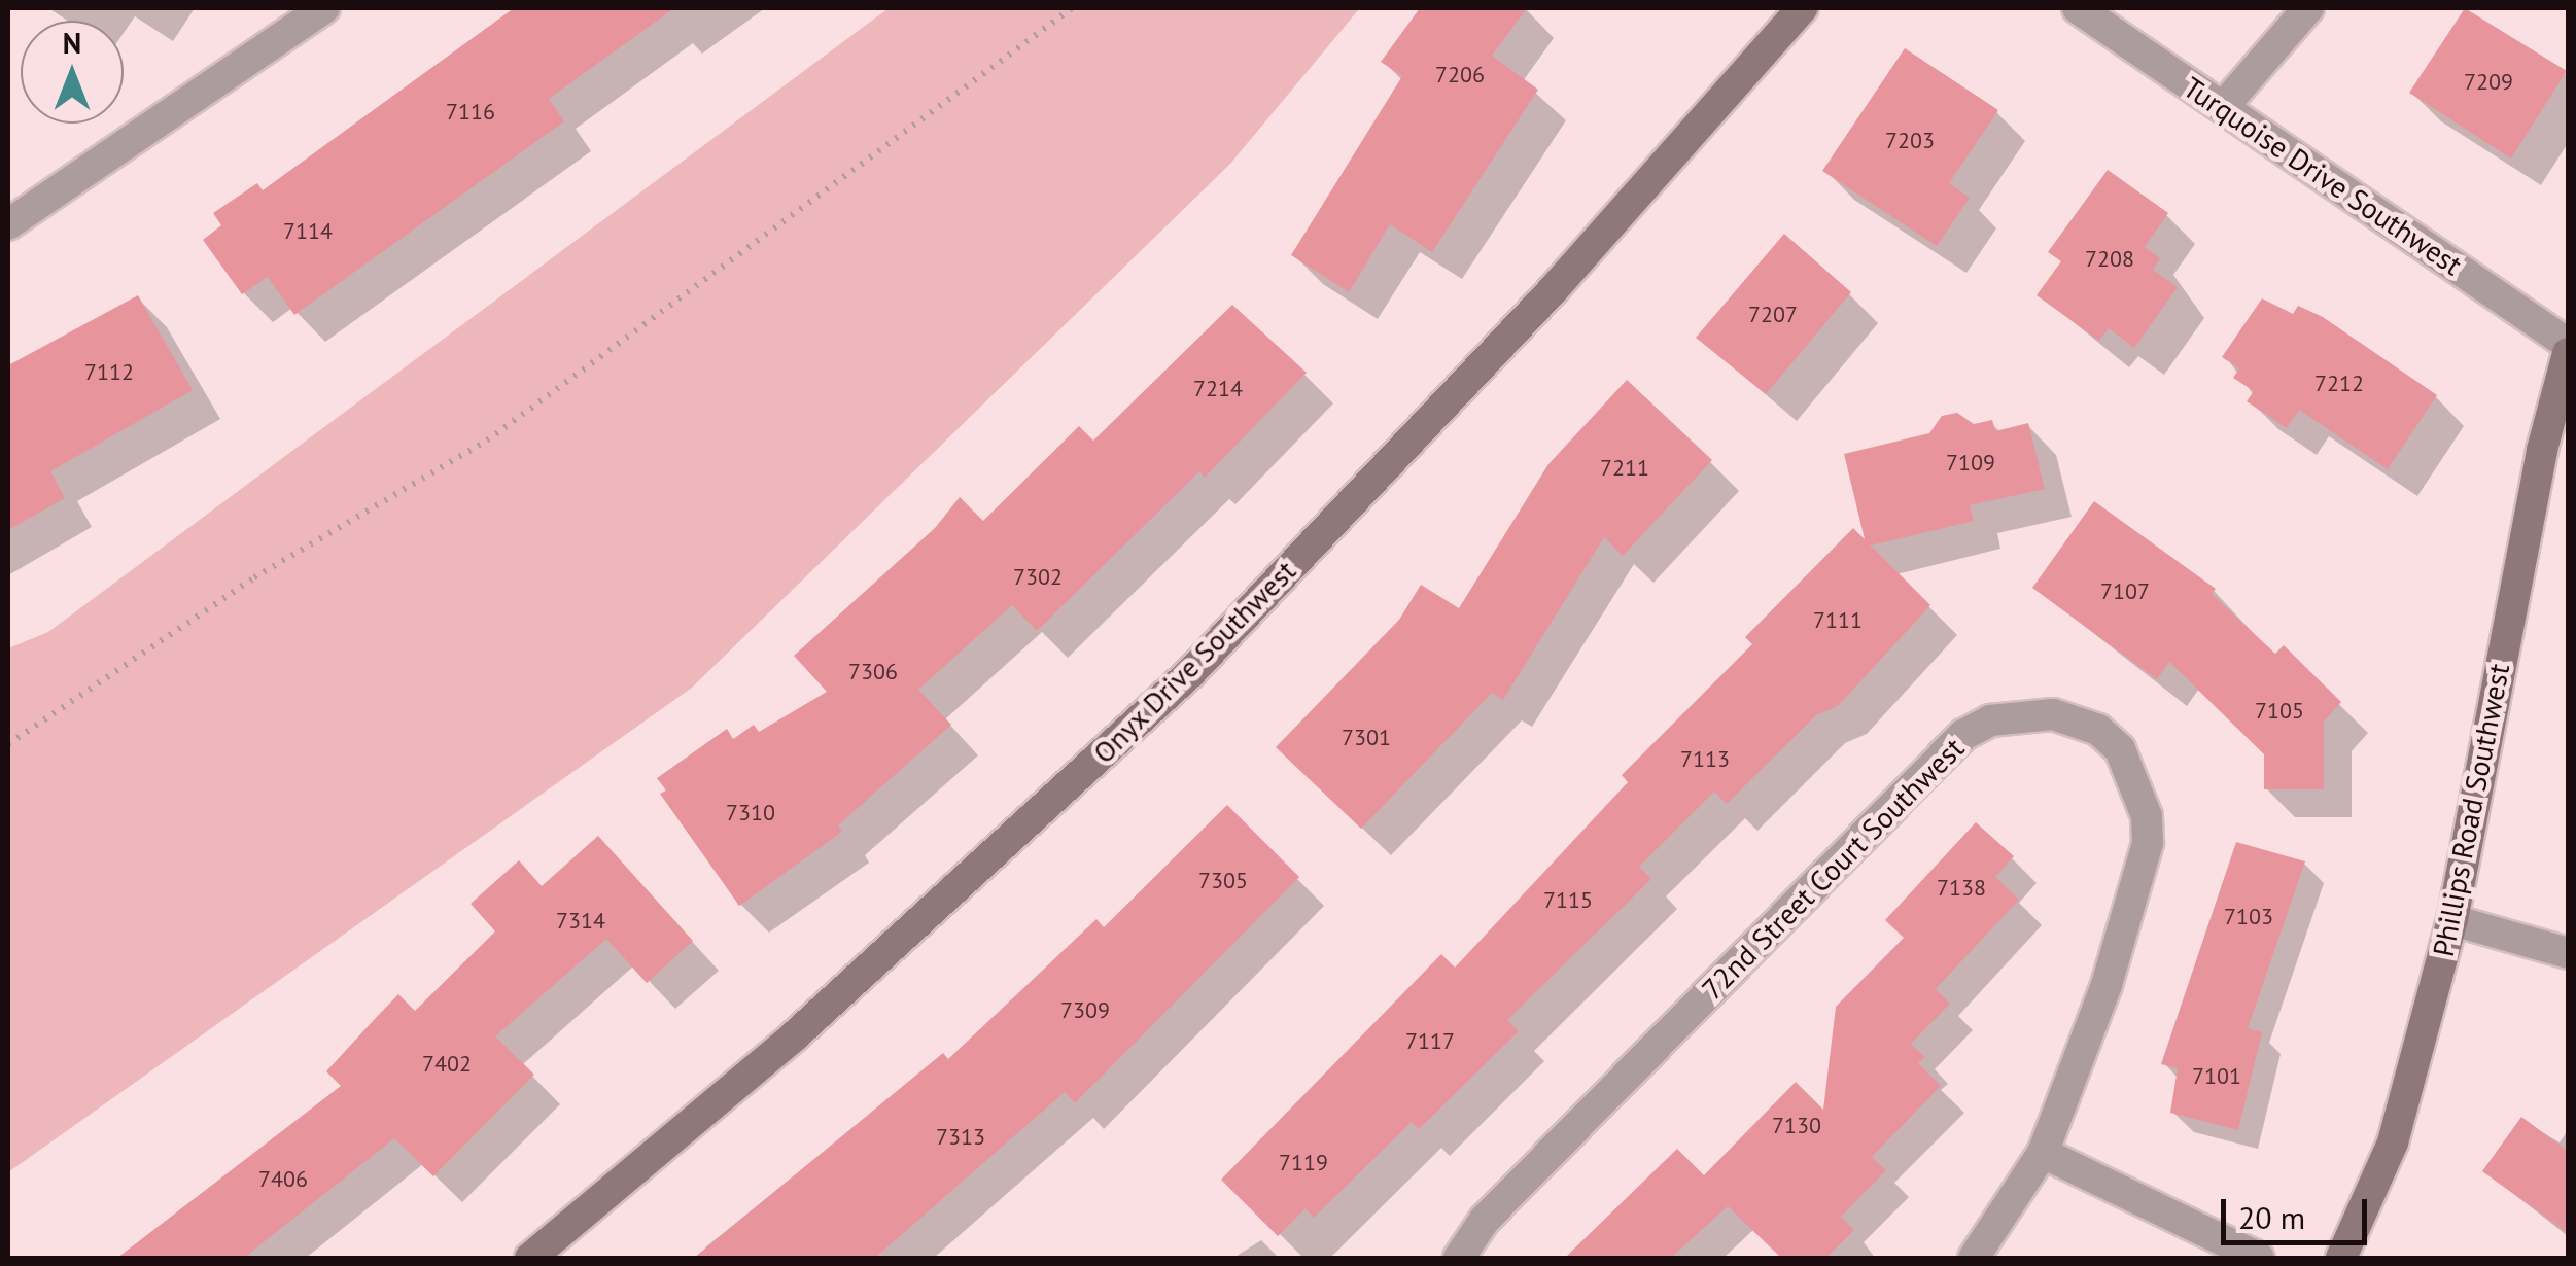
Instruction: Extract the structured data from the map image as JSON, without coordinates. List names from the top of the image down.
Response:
{
  "streets": {
    "street": [
      "Turquoise Drive Southwest",
      "Onyx Drive Southwest",
      "Phillips Road Southwest",
      "72nd Street Court Southwest"
    ]
  },
  "house_numbers": [
    "7206",
    "7209",
    "7116",
    "7203",
    "7114",
    "7208",
    "7207",
    "7112",
    "7212",
    "7214",
    "7109",
    "7211",
    "7302",
    "7107",
    "7111",
    "7306",
    "7105",
    "7301",
    "7113",
    "7310",
    "7305",
    "7138",
    "7115",
    "7103",
    "7314",
    "7309",
    "7117",
    "7402",
    "7101",
    "7130",
    "7313",
    "7119",
    "7406"
  ],
  "scale_bar": "20 m",
  "north": "top"
}
